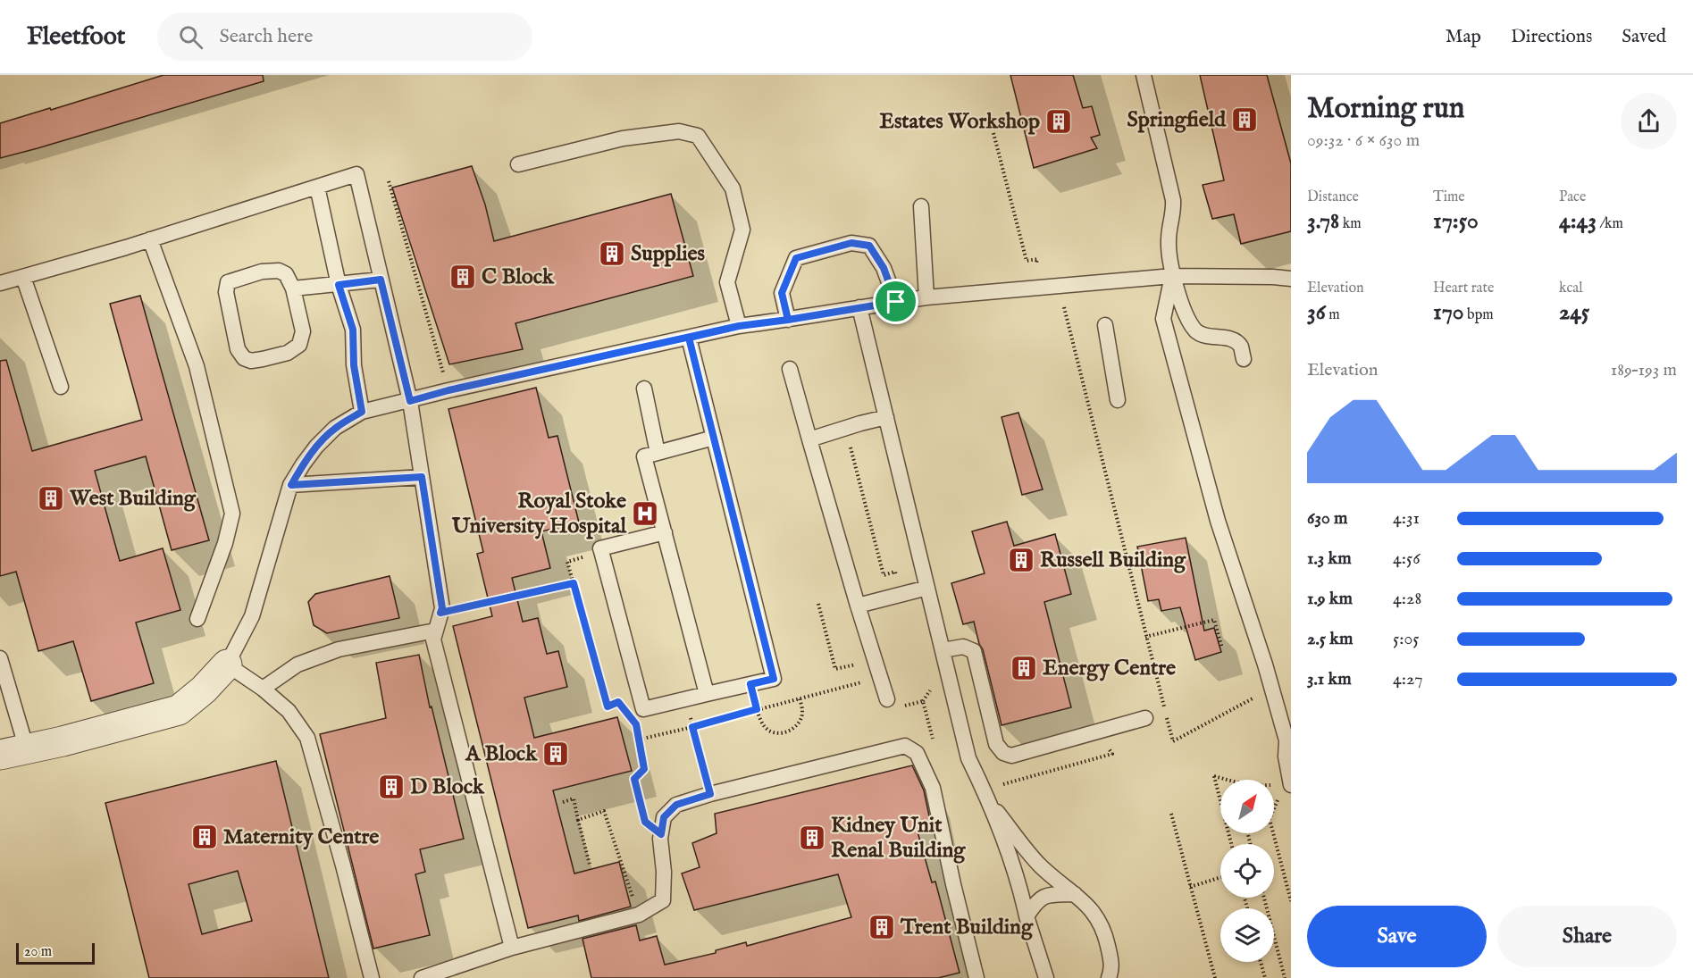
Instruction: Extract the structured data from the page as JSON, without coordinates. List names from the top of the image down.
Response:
{
  "places": {
    "building": [
      "Springfield",
      "Estates Workshop",
      "Supplies",
      "C Block",
      "West Building",
      "Russell Building",
      "Energy Centre",
      "A Block",
      "D Block",
      "Maternity Centre",
      "Kidney Unit Renal Building",
      "Trent Building"
    ],
    "hospital": ["Royal Stoke University Hospital"]
  },
  "scale_bar": "20 m",
  "north": "top right",
  "page": {
    "header": "Fleetfoot",
    "search": "Search here",
    "nav": ["Map", "Directions", "Saved"],
    "heading": ["Morning run", "09:32 · 6 × 630 m"],
    "stats": [
      ["Distance", "3.78 km"],
      ["Time", "17:50"],
      ["Pace", "4:43 /km"],
      ["Elevation", "36 m"],
      ["Heart rate", "170 bpm"],
      ["kcal", "245"]
    ],
    "chart": ["Elevation", "189–193 m"],
    "list": [
      {
        "name": "630 m",
        "note": "4:31"
      },
      {
        "name": "1.3 km",
        "note": "4:56"
      },
      {
        "name": "1.9 km",
        "note": "4:28"
      },
      {
        "name": "2.5 km",
        "note": "5:05"
      },
      {
        "name": "3.1 km",
        "note": "4:27"
      }
    ],
    "buttons": ["Save", "Share"],
    "scale": "20 m"
  }
}
